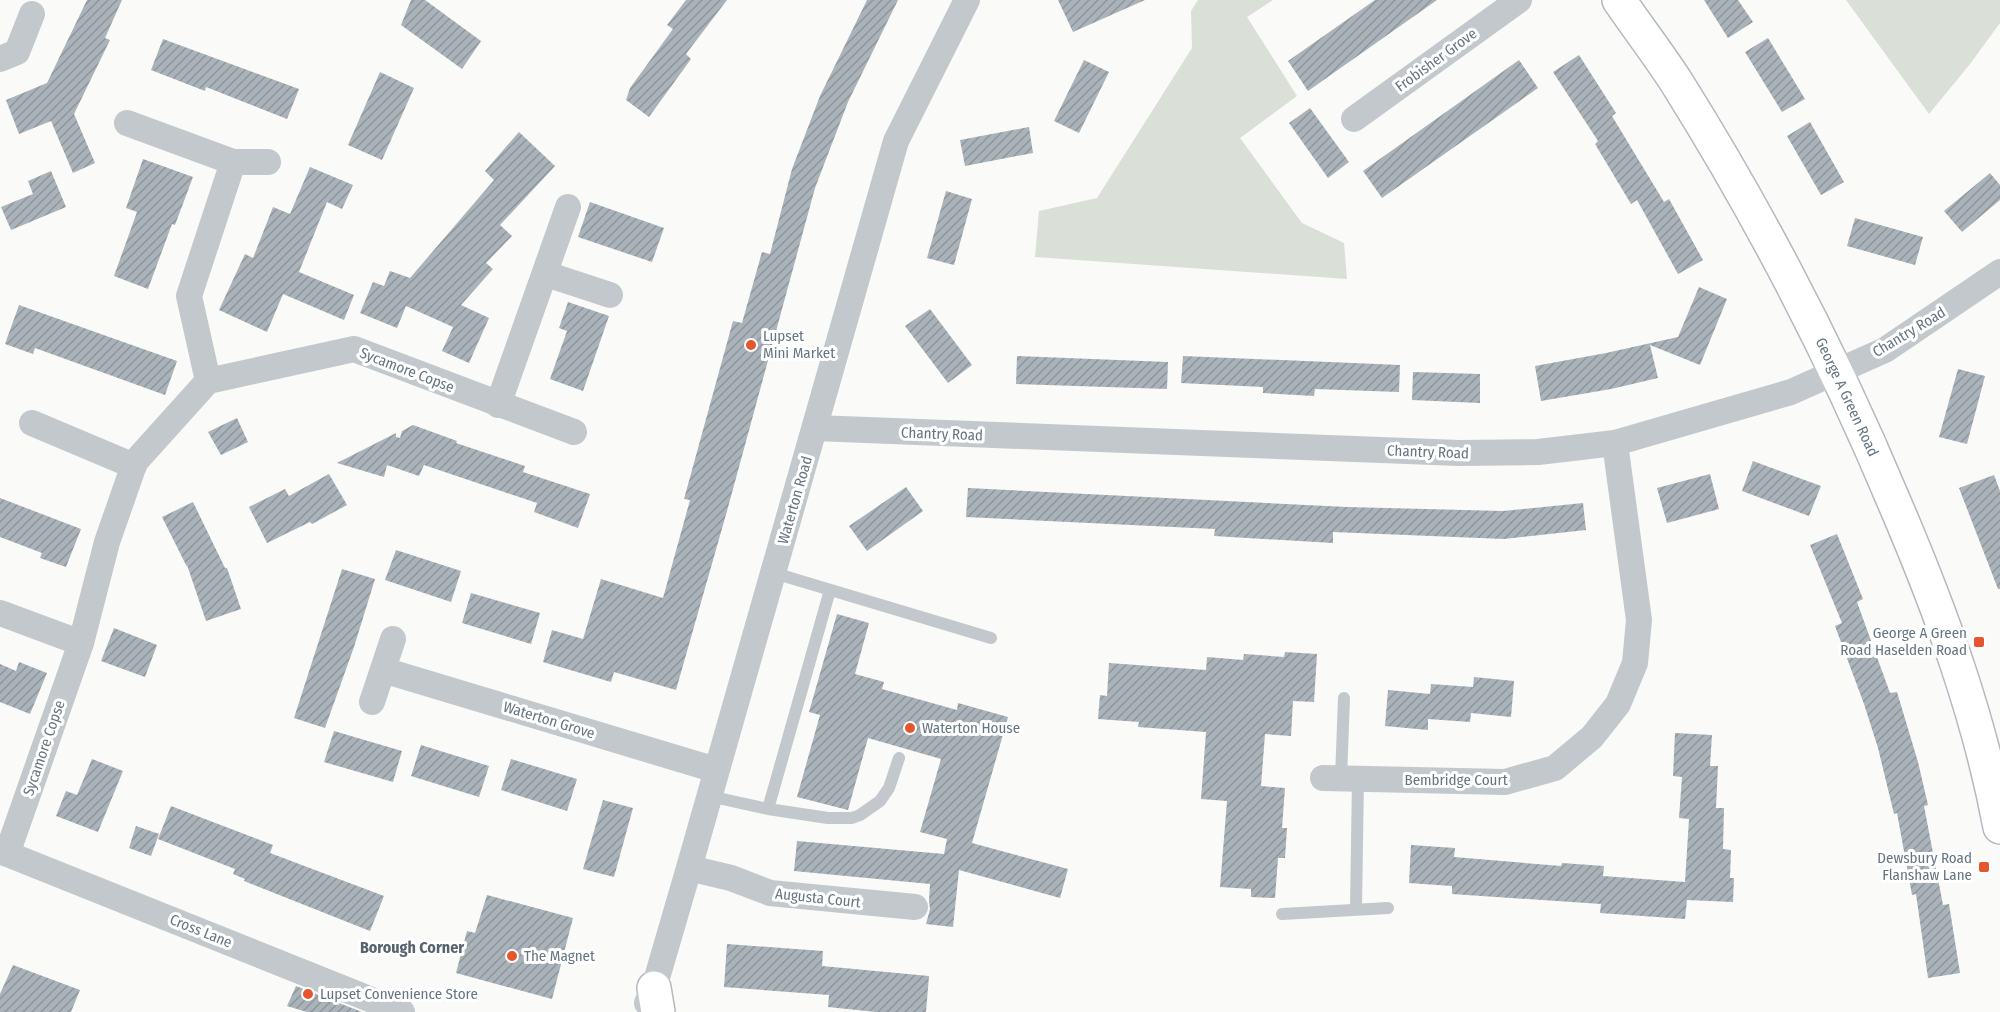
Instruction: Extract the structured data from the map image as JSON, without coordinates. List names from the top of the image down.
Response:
{
  "streets": {
    "main road": ["George A Green Road"],
    "street": [
      "Frobisher Grove",
      "Chantry Road",
      "Sycamore Copse",
      "Waterton Road",
      "Waterton Grove",
      "Bembridge Court",
      "Augusta Court",
      "Cross Lane"
    ]
  },
  "crossings": [
    ["Chantry Road", "George A Green Road"],
    ["Chantry Road", "Waterton Road"],
    ["Chantry Road", "Bembridge Court"],
    ["Sycamore Copse", "Cross Lane"],
    ["Waterton Road", "Waterton Grove"],
    ["Waterton Road", "Augusta Court"]
  ],
  "districts": ["Borough Corner"],
  "places": {
    "other": [
      "Lupset Mini Market",
      "Waterton House",
      "The Magnet",
      "Lupset Convenience Store"
    ],
    "transit": ["George A Green Road Haselden Road", "Dewsbury Road Flanshaw Lane"]
  }
}
